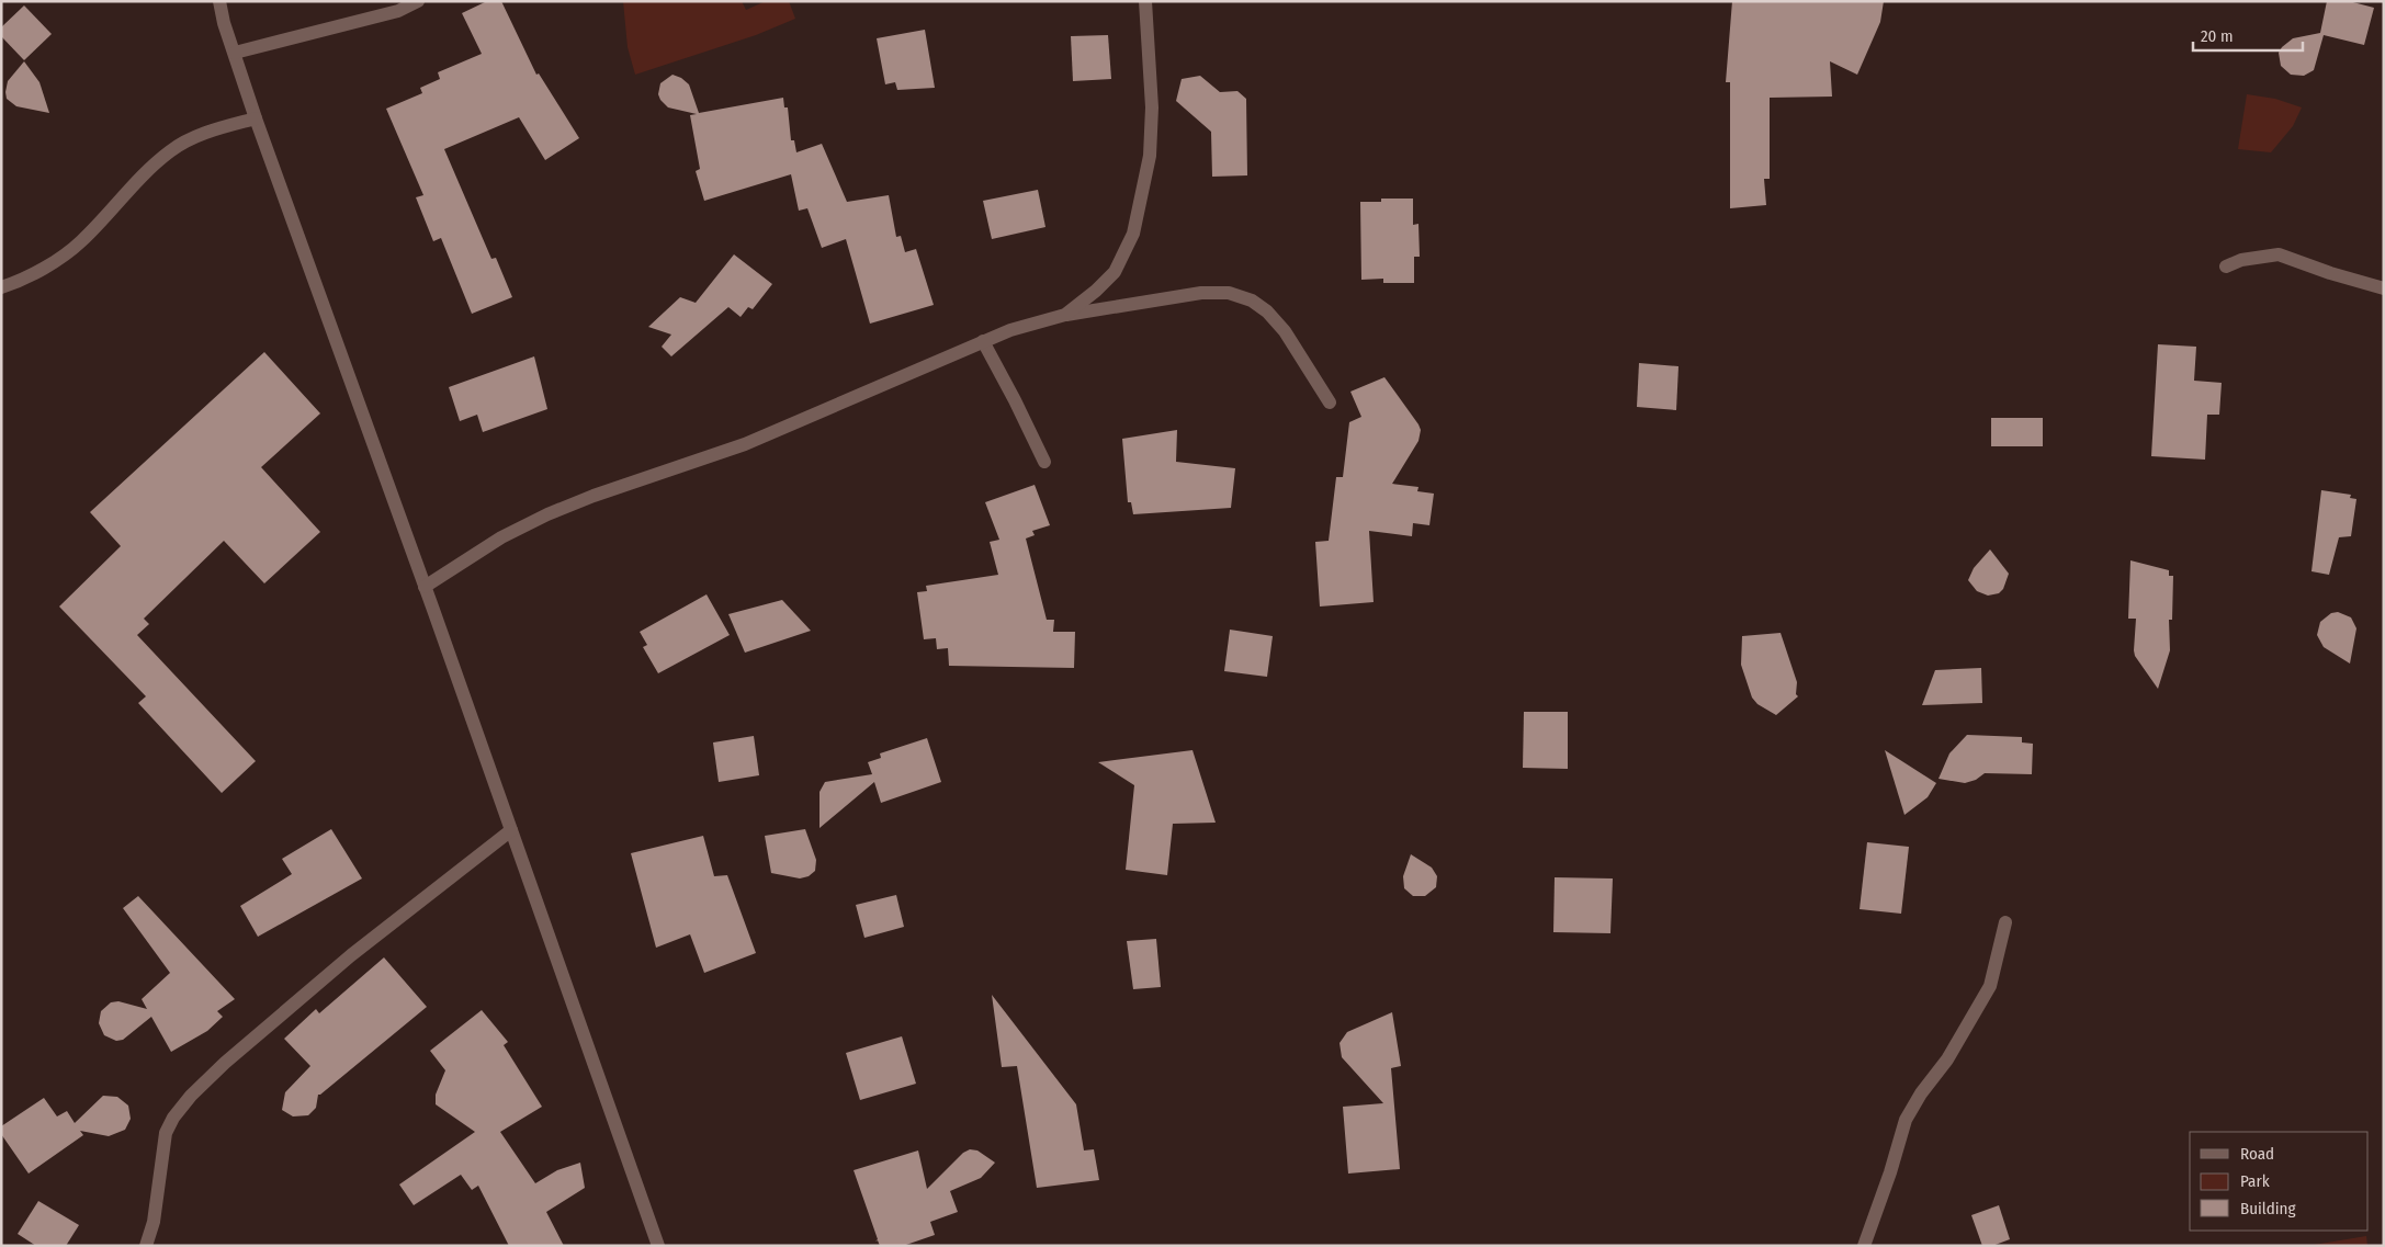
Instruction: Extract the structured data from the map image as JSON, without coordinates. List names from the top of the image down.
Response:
{
  "legend": ["Road", "Park", "Building"],
  "scale_bar": "20 m"
}
